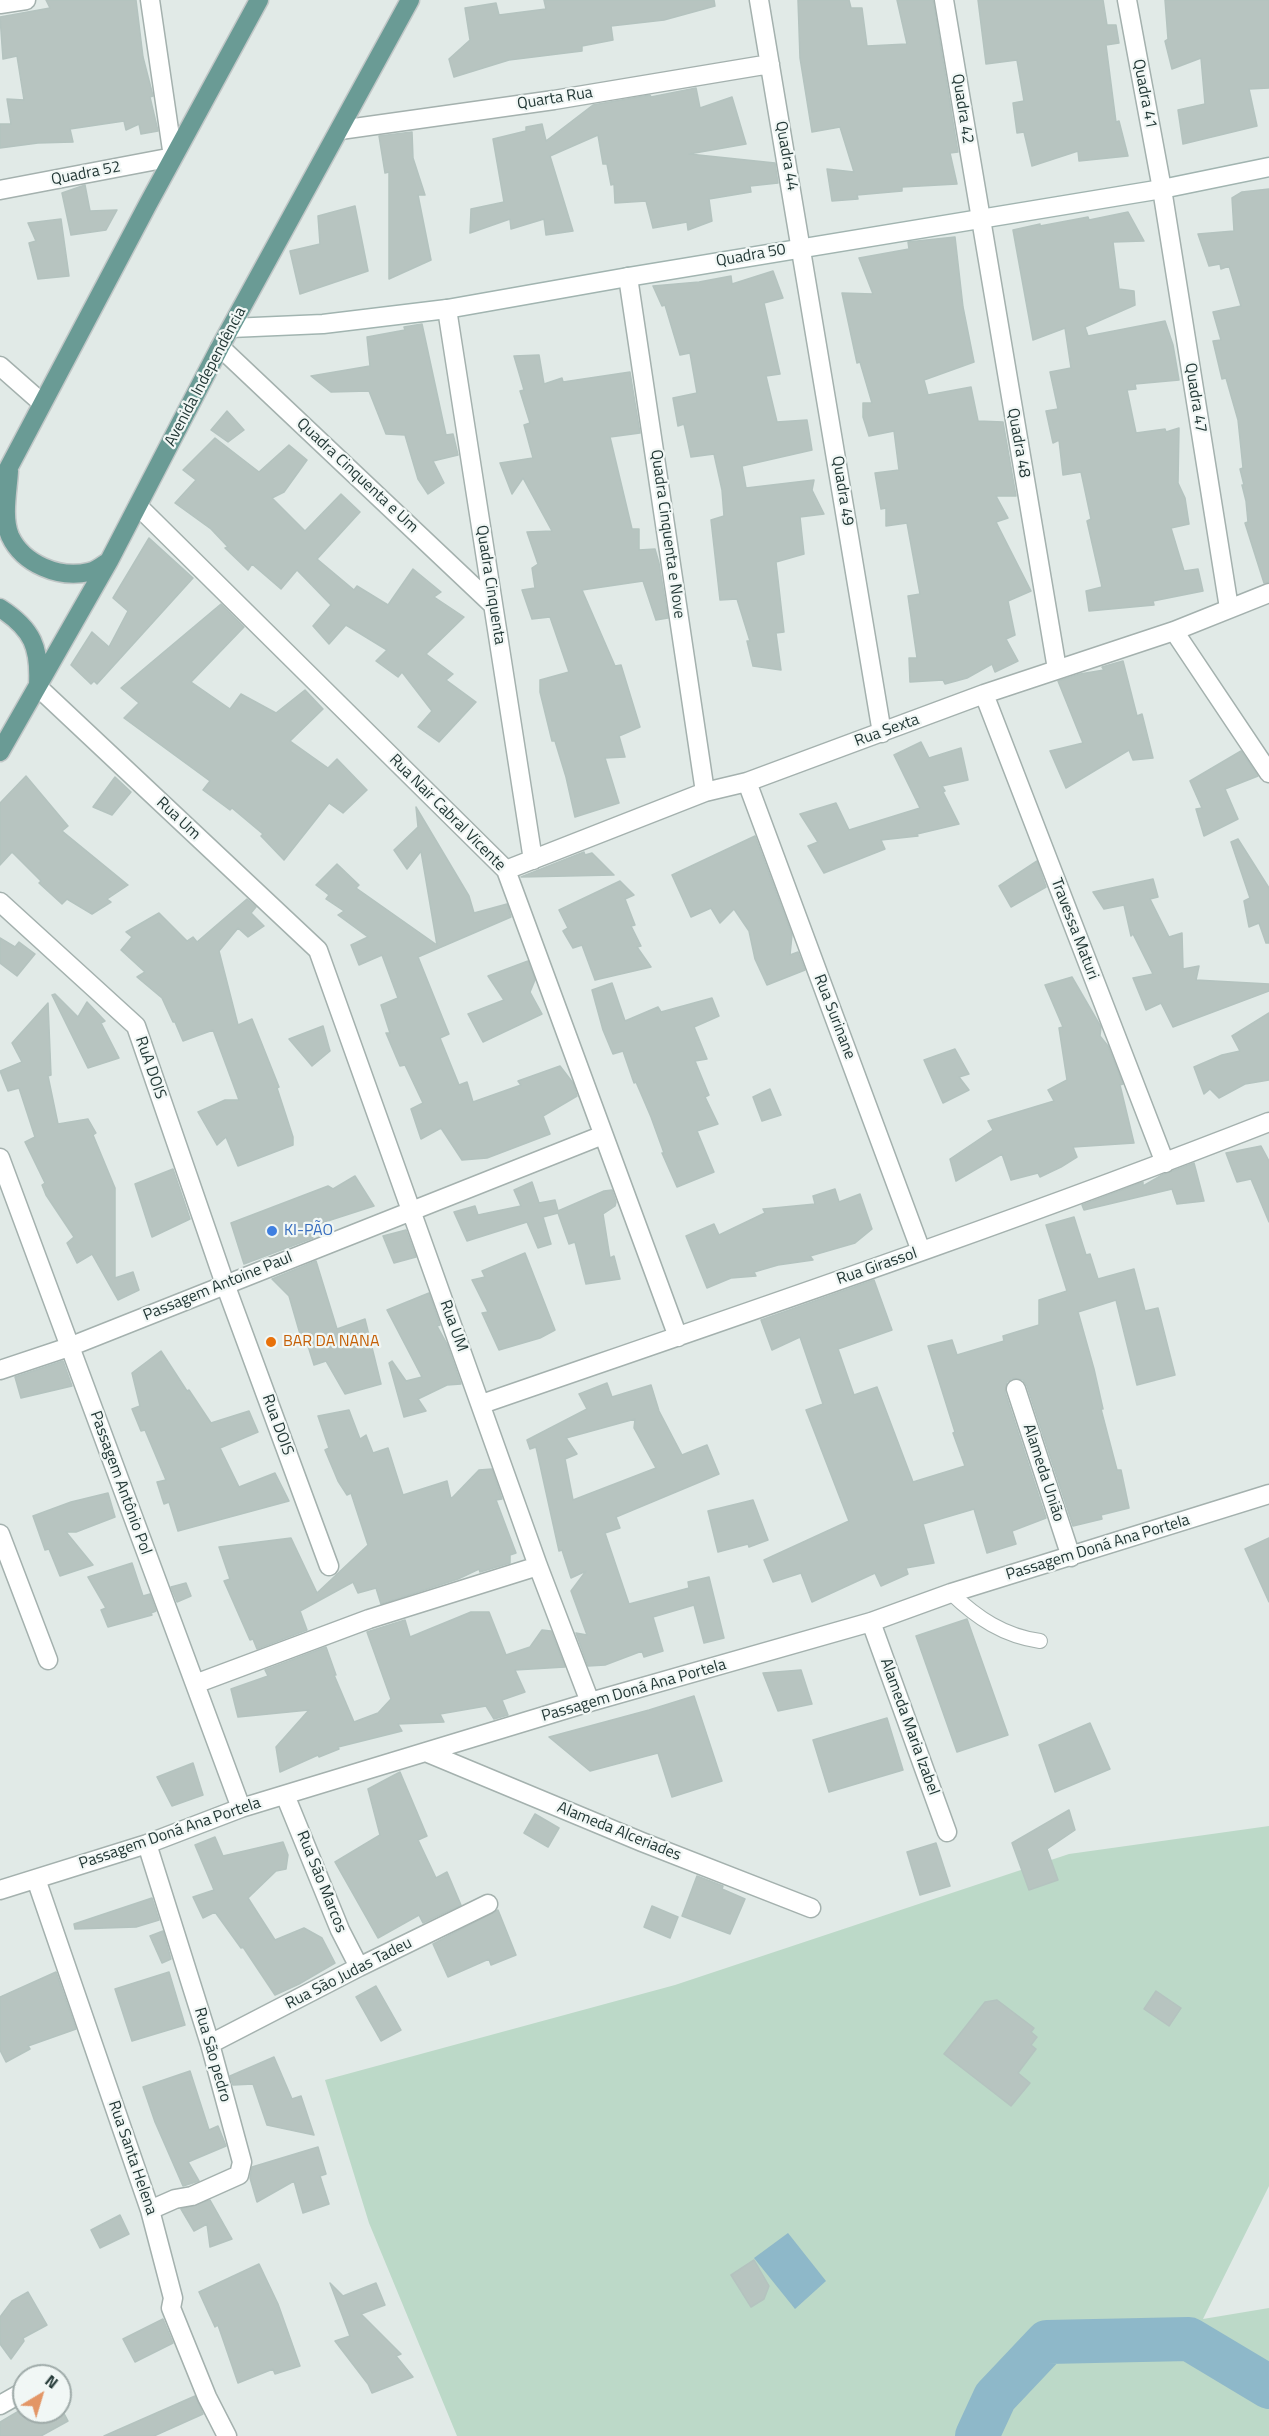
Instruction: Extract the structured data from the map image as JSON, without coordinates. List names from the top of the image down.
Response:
{
  "streets": {
    "main road": ["Avenida Independência"],
    "street": [
      "Quadra 41",
      "Quarta Rua",
      "Quadra 42",
      "Quadra 44",
      "Quadra 52",
      "Quadra 50",
      "Quadra 47",
      "Quadra 48",
      "Quadra Cinquenta e Um",
      "Quadra 49",
      "Quadra Cinquenta e Nove",
      "Quadra Cinquenta",
      "Rua Sexta",
      "Rua Nair Cabral Vicente",
      "Rua Um",
      "Travessa Maturi",
      "Rua Surinane",
      "RuA DOIS",
      "Rua Girassol",
      "Passagem Antoine Paul",
      "Rua UM",
      "Rua DOIS",
      "Alameda União",
      "Passagem Antônio Pol",
      "Passagem Doná Ana Portela",
      "Alameda Maria Izabel",
      "Alameda Alceriades",
      "Rua São Marcos",
      "Rua São Judas Tadeu",
      "Rua São pedro",
      "Rua Santa Helena"
    ]
  },
  "crossings": [
    ["Quadra 41", "Quadra 50"],
    ["Quadra 41", "Quadra 47"],
    ["Quarta Rua", "Quadra 44"],
    ["Quarta Rua", "Avenida Independência"],
    ["Quadra 42", "Quadra 50"],
    ["Quadra 42", "Quadra 48"],
    ["Quadra 44", "Quadra 50"],
    ["Quadra 44", "Quadra 49"],
    ["Quadra 50", "Avenida Independência"],
    ["Quadra 50", "Quadra 47"],
    ["Quadra 50", "Quadra 48"],
    ["Quadra 50", "Quadra 49"],
    ["Quadra 50", "Quadra Cinquenta e Nove"],
    ["Quadra 50", "Quadra Cinquenta"],
    ["Avenida Independência", "Quadra Cinquenta e Um"],
    ["Avenida Independência", "Rua Nair Cabral Vicente"],
    ["Avenida Independência", "Rua Um"],
    ["Quadra 47", "Rua Sexta"],
    ["Quadra 48", "Rua Sexta"],
    ["Quadra Cinquenta e Um", "Quadra Cinquenta"],
    ["Quadra 49", "Rua Sexta"],
    ["Quadra Cinquenta e Nove", "Rua Sexta"],
    ["Quadra Cinquenta", "Rua Sexta"],
    ["Rua Sexta", "Rua Nair Cabral Vicente"],
    ["Rua Sexta", "Travessa Maturi"],
    ["Rua Sexta", "Rua Surinane"],
    ["Rua Nair Cabral Vicente", "Rua Girassol"],
    ["Rua Nair Cabral Vicente", "Passagem Antoine Paul"],
    ["Rua Um", "Rua UM"],
    ["Travessa Maturi", "Rua Girassol"],
    ["Rua Surinane", "Rua Girassol"],
    ["RuA DOIS", "Passagem Antoine Paul"],
    ["RuA DOIS", "Rua DOIS"],
    ["Rua Girassol", "Rua UM"],
    ["Passagem Antoine Paul", "Rua UM"],
    ["Passagem Antoine Paul", "Rua DOIS"],
    ["Passagem Antoine Paul", "Passagem Antônio Pol"],
    ["Rua UM", "Passagem Doná Ana Portela"],
    ["Alameda União", "Passagem Doná Ana Portela"],
    ["Passagem Antônio Pol", "Passagem Doná Ana Portela"],
    ["Passagem Doná Ana Portela", "Alameda Maria Izabel"],
    ["Passagem Doná Ana Portela", "Alameda Alceriades"],
    ["Passagem Doná Ana Portela", "Rua São Marcos"],
    ["Passagem Doná Ana Portela", "Rua São pedro"],
    ["Passagem Doná Ana Portela", "Rua Santa Helena"],
    ["Rua São Marcos", "Rua São Judas Tadeu"],
    ["Rua São Judas Tadeu", "Rua São pedro"],
    ["Rua São pedro", "Rua Santa Helena"]
  ],
  "places": ["KI-PÃO", "BAR DA NANA"],
  "north": "top right"
}
